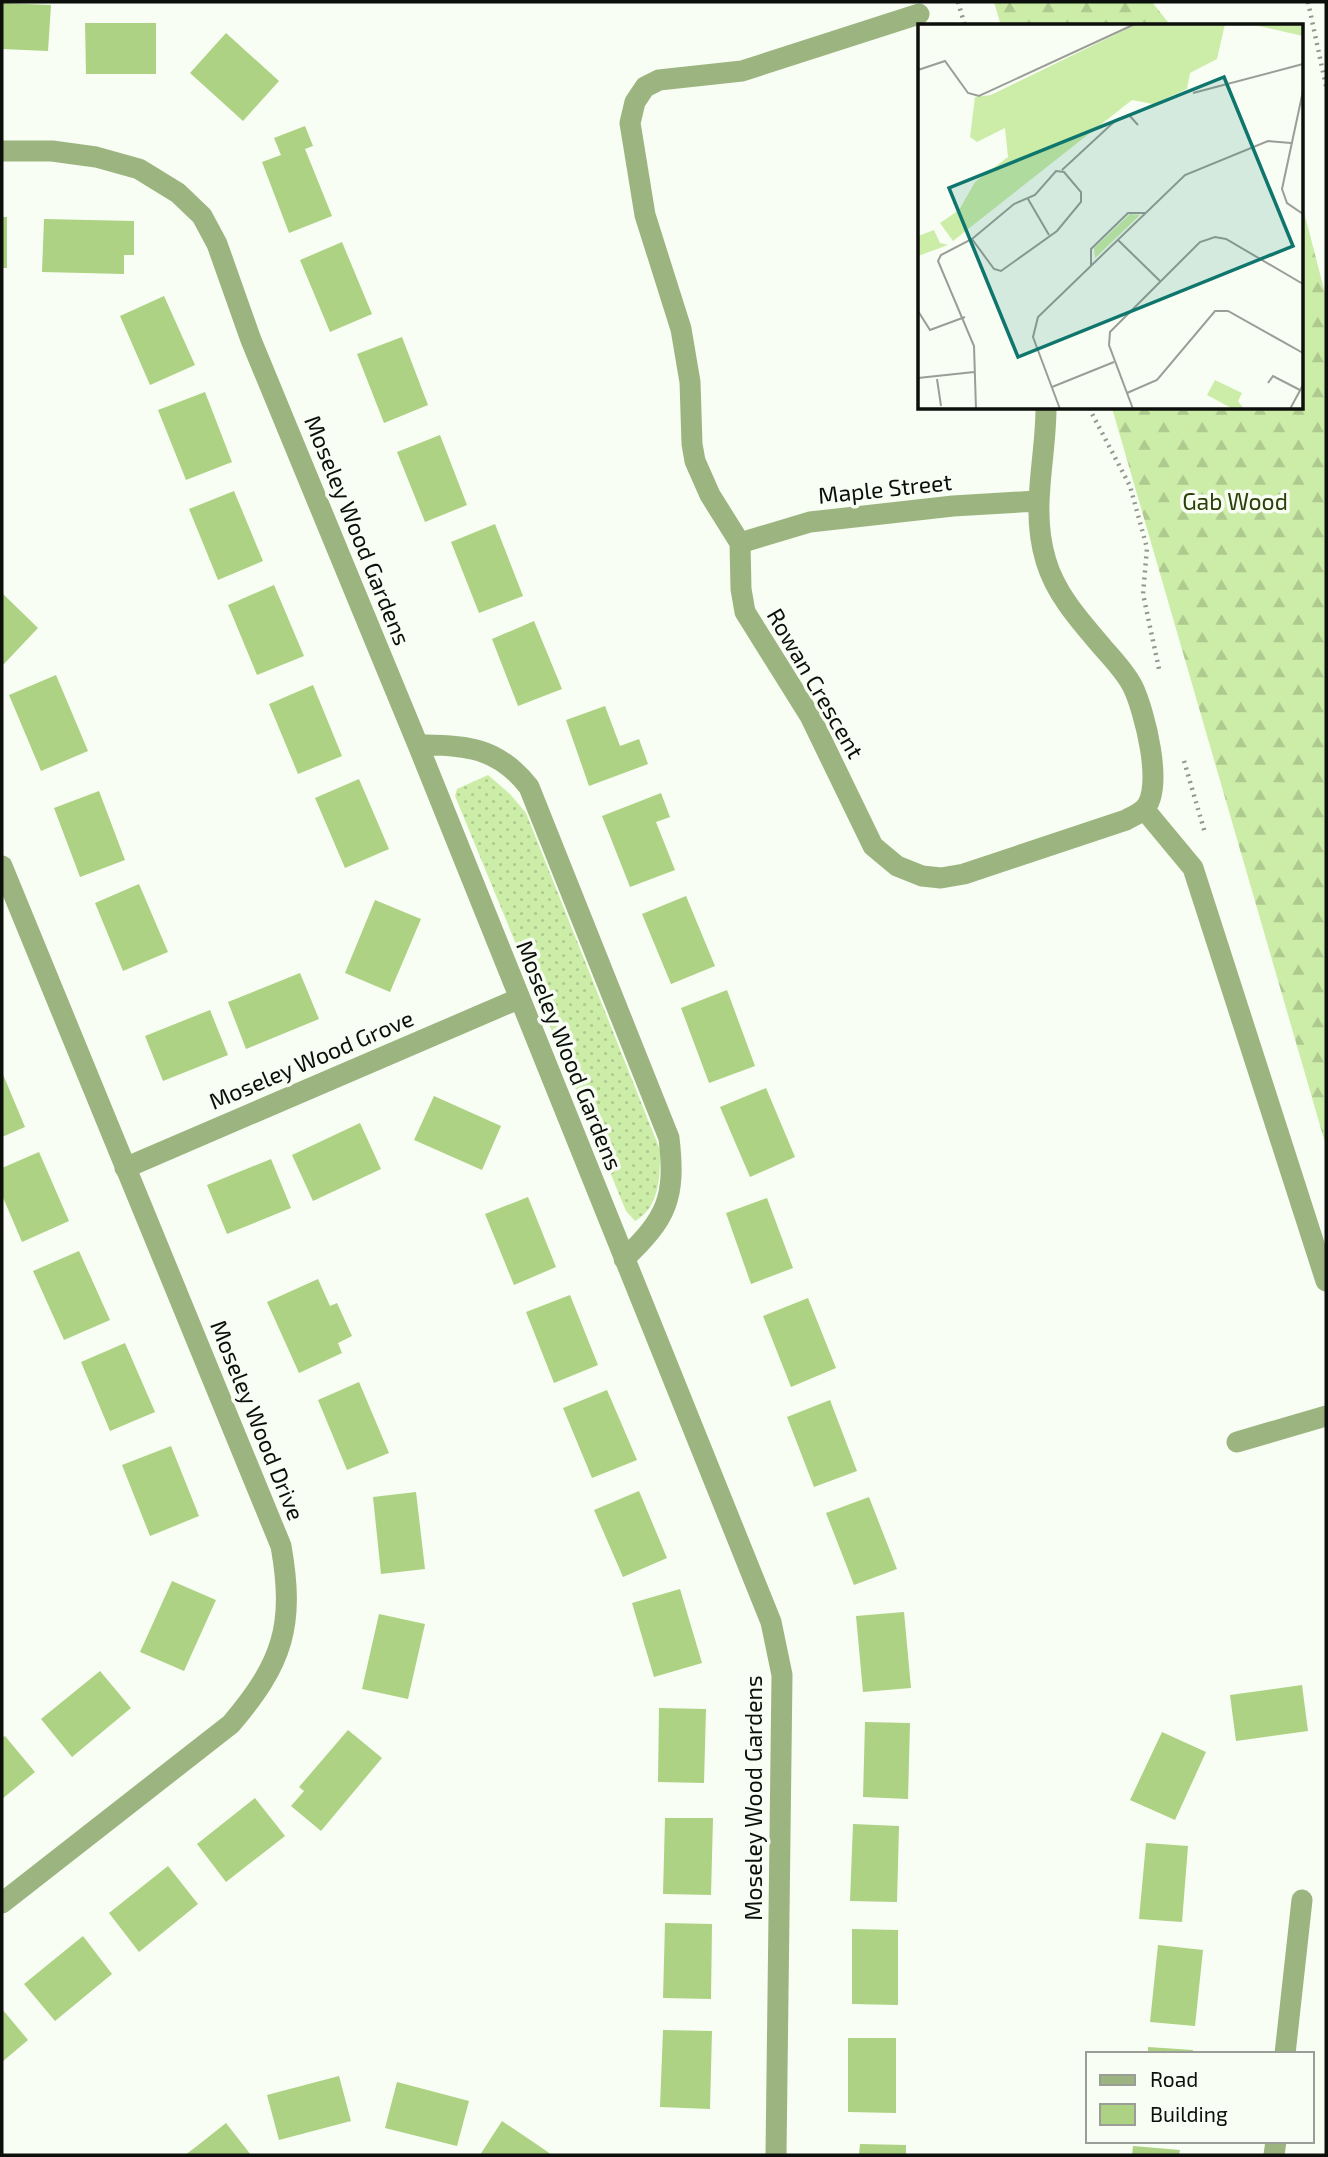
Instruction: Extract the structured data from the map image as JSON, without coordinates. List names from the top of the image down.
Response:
{
  "streets": {
    "street": [
      "Maple Street",
      "Moseley Wood Gardens",
      "Rowan Crescent",
      "Moseley Wood Grove",
      "Moseley Wood Drive"
    ]
  },
  "crossings": [
    ["Maple Street", "Rowan Crescent"],
    ["Moseley Wood Gardens", "Moseley Wood Grove"],
    ["Moseley Wood Grove", "Moseley Wood Drive"]
  ],
  "parks": ["Gab Wood"],
  "legend": ["Road", "Building"]
}
